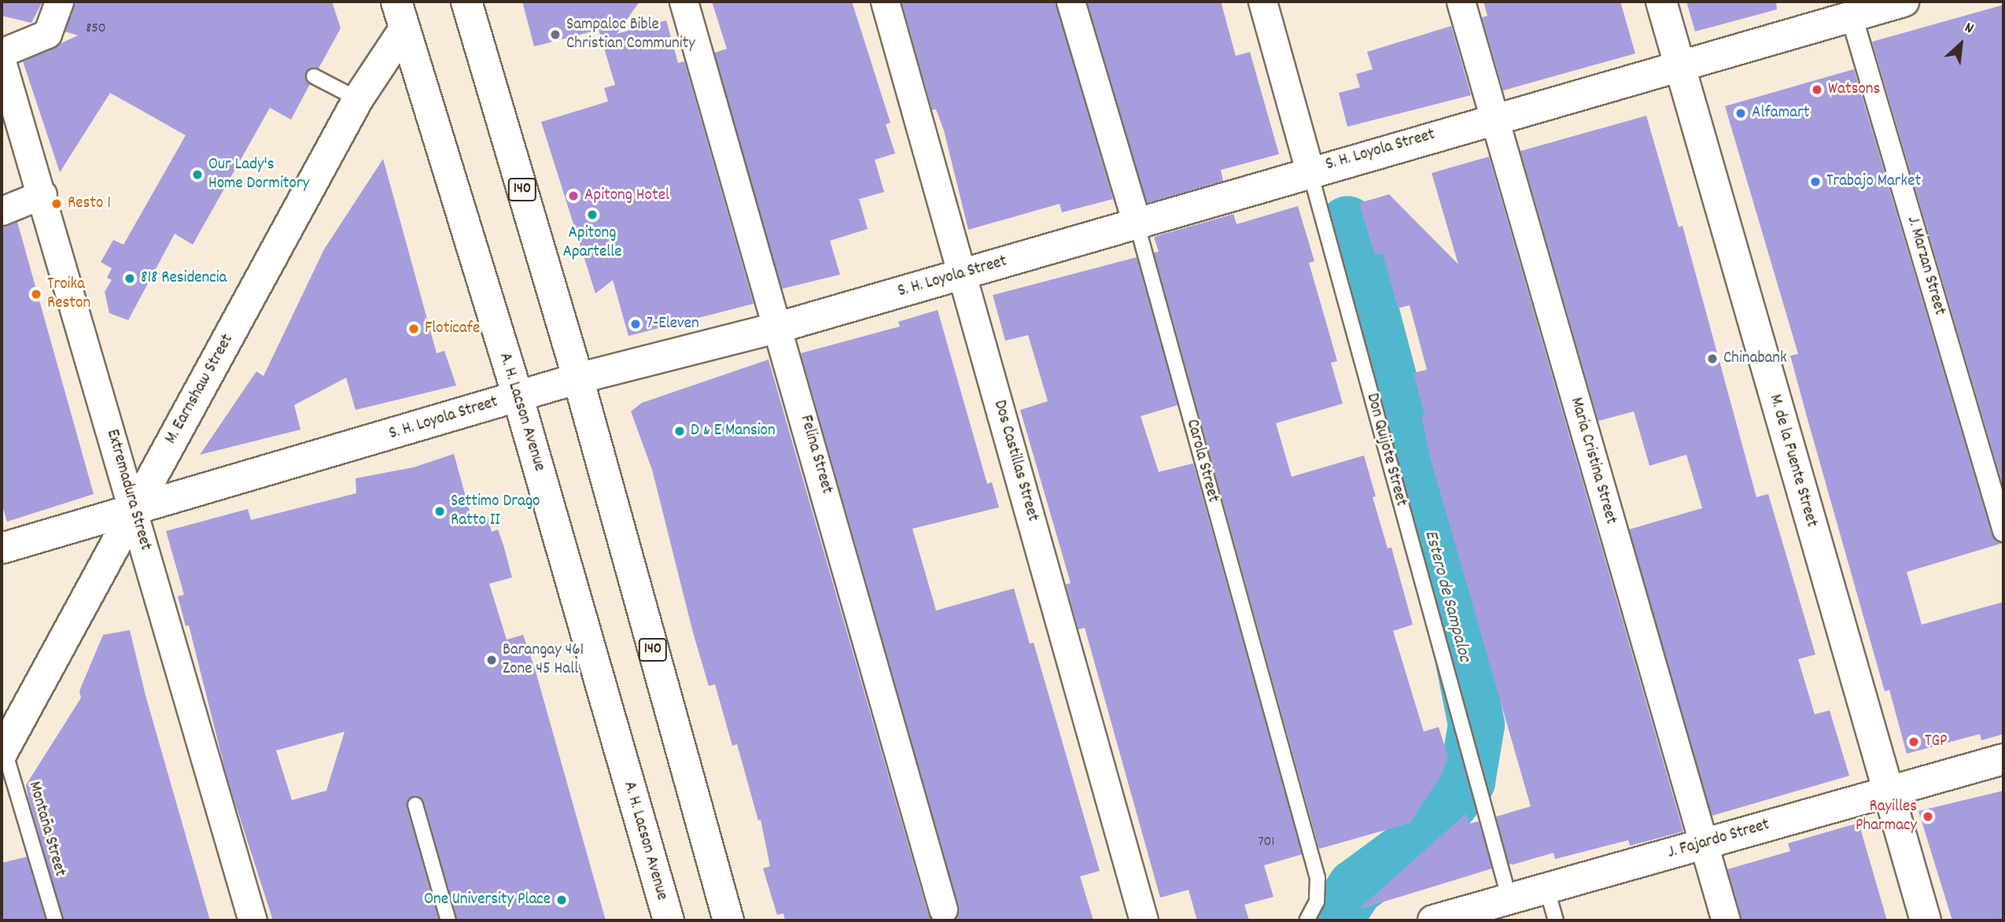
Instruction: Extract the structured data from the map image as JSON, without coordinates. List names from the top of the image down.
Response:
{
  "streets": {
    "street": [
      "S. H. Loyola Street",
      "140",
      "J. Marzan Street",
      "M. Earnshaw Street",
      "A. H. Lacson Avenue",
      "Don Quijote Street",
      "Felina Street",
      "Dos Castillas Street",
      "Carola Street",
      "Maria Cristina Street",
      "M. de la Fuente Street",
      "Extremadura Street",
      "J. Fajardo Street"
    ],
    "lane": ["Montaña Street"]
  },
  "crossings": [
    ["S. H. Loyola Street", "140"],
    ["S. H. Loyola Street", "J. Marzan Street"],
    ["S. H. Loyola Street", "M. Earnshaw Street"],
    ["S. H. Loyola Street", "A. H. Lacson Avenue"],
    ["S. H. Loyola Street", "Don Quijote Street"],
    ["S. H. Loyola Street", "Felina Street"],
    ["S. H. Loyola Street", "Dos Castillas Street"],
    ["S. H. Loyola Street", "Carola Street"],
    ["S. H. Loyola Street", "Maria Cristina Street"],
    ["S. H. Loyola Street", "M. de la Fuente Street"],
    ["S. H. Loyola Street", "Extremadura Street"],
    ["M. Earnshaw Street", "A. H. Lacson Avenue"],
    ["M. Earnshaw Street", "Extremadura Street"],
    ["M. Earnshaw Street", "Montaña Street"],
    ["Don Quijote Street", "J. Fajardo Street"],
    ["Maria Cristina Street", "J. Fajardo Street"],
    ["M. de la Fuente Street", "J. Fajardo Street"]
  ],
  "water": ["Estero de Sampaloc"],
  "places": [
    "Sampaloc Bible Christian Community",
    "Watsons",
    "Alfamart",
    "Our Lady's Home Dormitory",
    "Trabajo Market",
    "Apitong Hotel",
    "Resto 1",
    "Apitong Apartelle",
    "818 Residencia",
    "Troika Reston",
    "7-Eleven",
    "Floticafe",
    "Chinabank",
    "D & E Mansion",
    "Settimo Drago Ratto II",
    "Barangay 461 Zone 45 Hall",
    "TGP",
    "Rayilles Pharmacy",
    "One University Place"
  ],
  "house_numbers": ["850", "701"],
  "north": "top right"
}
